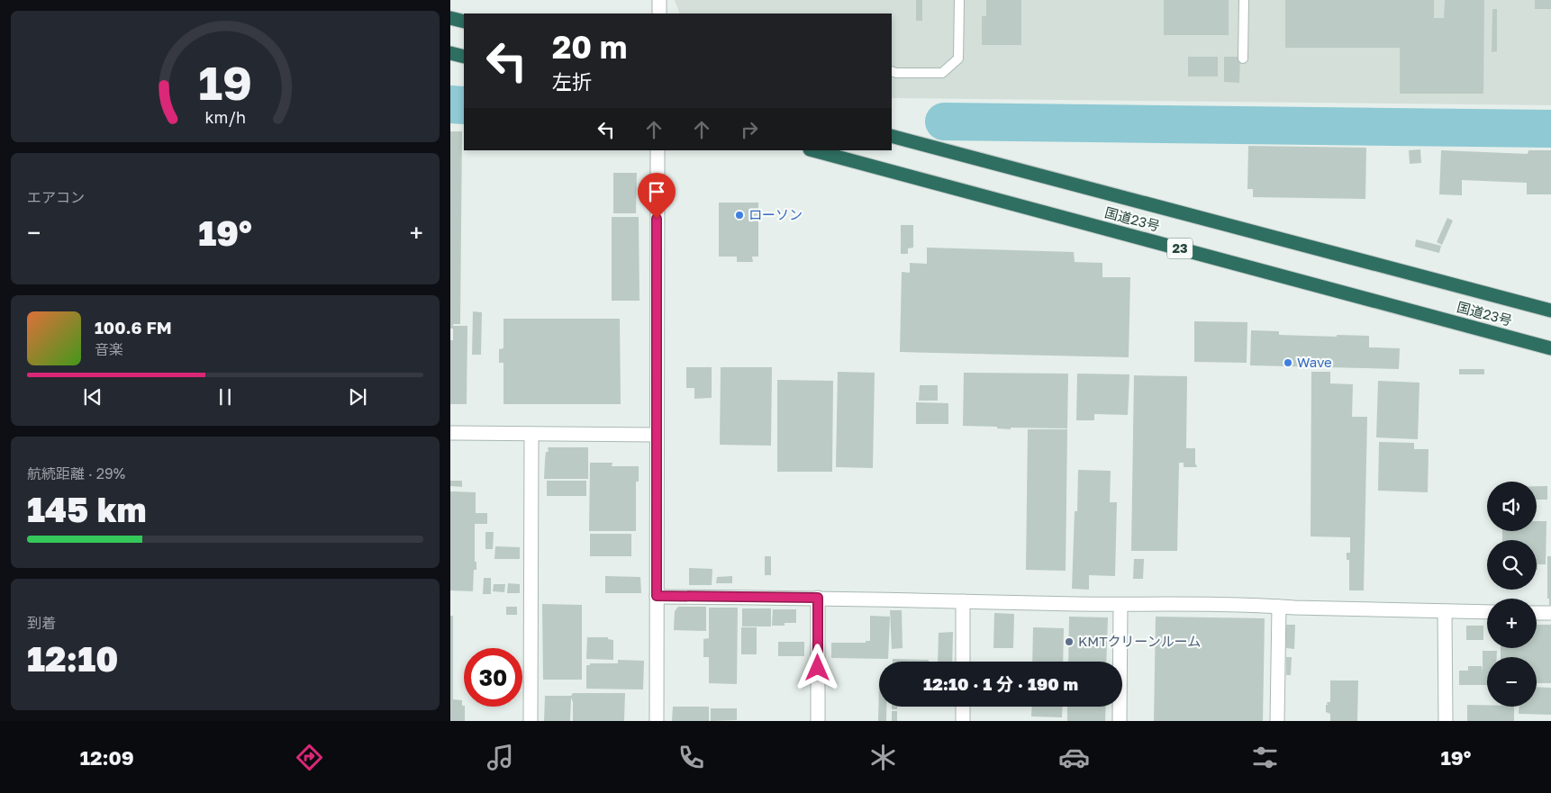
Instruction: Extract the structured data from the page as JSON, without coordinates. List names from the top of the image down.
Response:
{
  "streets": {
    "highway": ["国道23号", "23"]
  },
  "places": ["ローソン", "Wave", "KMTクリーンルーム"],
  "page": {
    "turn": ["20 m", "左折"],
    "tile": [
      "エアコン",
      ["航続距離 · 29%", "145 km"],
      ["到着", "12:10"]
    ],
    "heat": ["−", "19°", "+"],
    "song": ["100.6 FM", "音楽"],
    "map_buttons": ["+", "−"],
    "limit": "30",
    "trip": "12:10 · 1 分 · 190 m",
    "tabs": ["12:09", "19°"],
    "gauge": ["19", "km/h"]
  }
}
